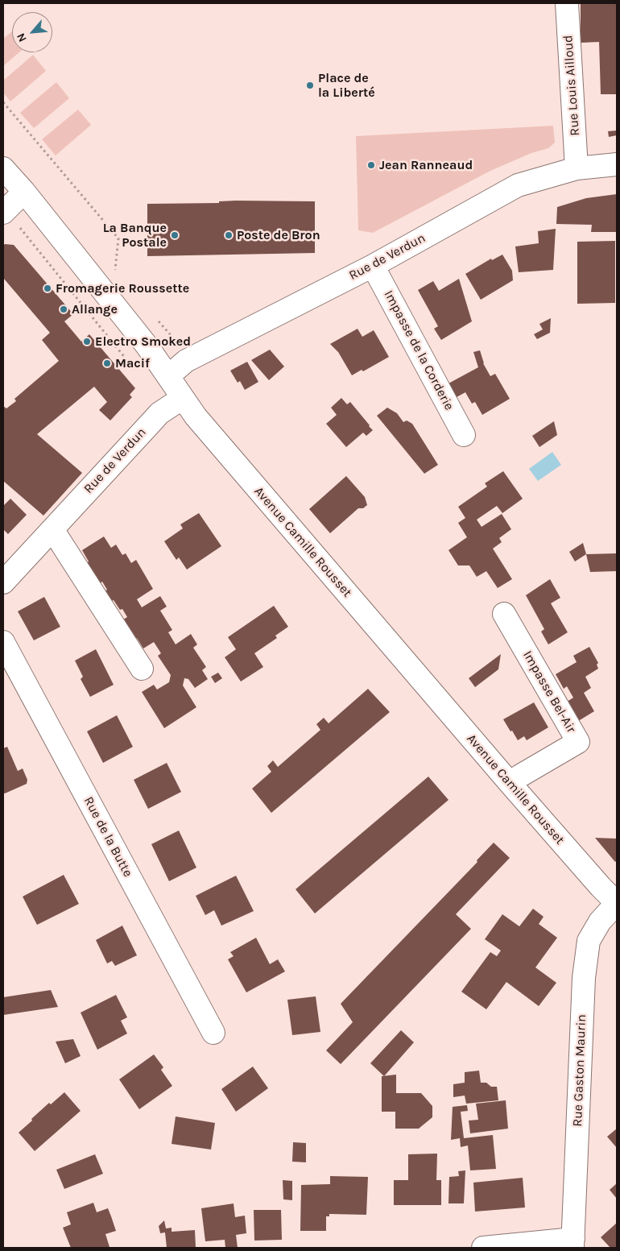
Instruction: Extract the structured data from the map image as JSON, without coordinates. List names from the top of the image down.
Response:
{
  "streets": {
    "street": [
      "Rue Louis Ailloud",
      "Rue de Verdun",
      "Impasse de la Corderie",
      "Avenue Camille Rousset",
      "Impasse Bel-Air",
      "Rue de la Butte",
      "Rue Gaston Maurin"
    ]
  },
  "crossings": [
    ["Rue Louis Ailloud", "Rue de Verdun"],
    ["Rue de Verdun", "Impasse de la Corderie"],
    ["Rue de Verdun", "Avenue Camille Rousset"],
    ["Avenue Camille Rousset", "Impasse Bel-Air"],
    ["Avenue Camille Rousset", "Rue Gaston Maurin"]
  ],
  "places": [
    "Place de la Liberté",
    "Jean Ranneaud",
    "La Banque Postale",
    "Poste de Bron",
    "Fromagerie Roussette",
    "Allange",
    "Electro Smoked",
    "Macif"
  ],
  "north": "bottom left"
}
